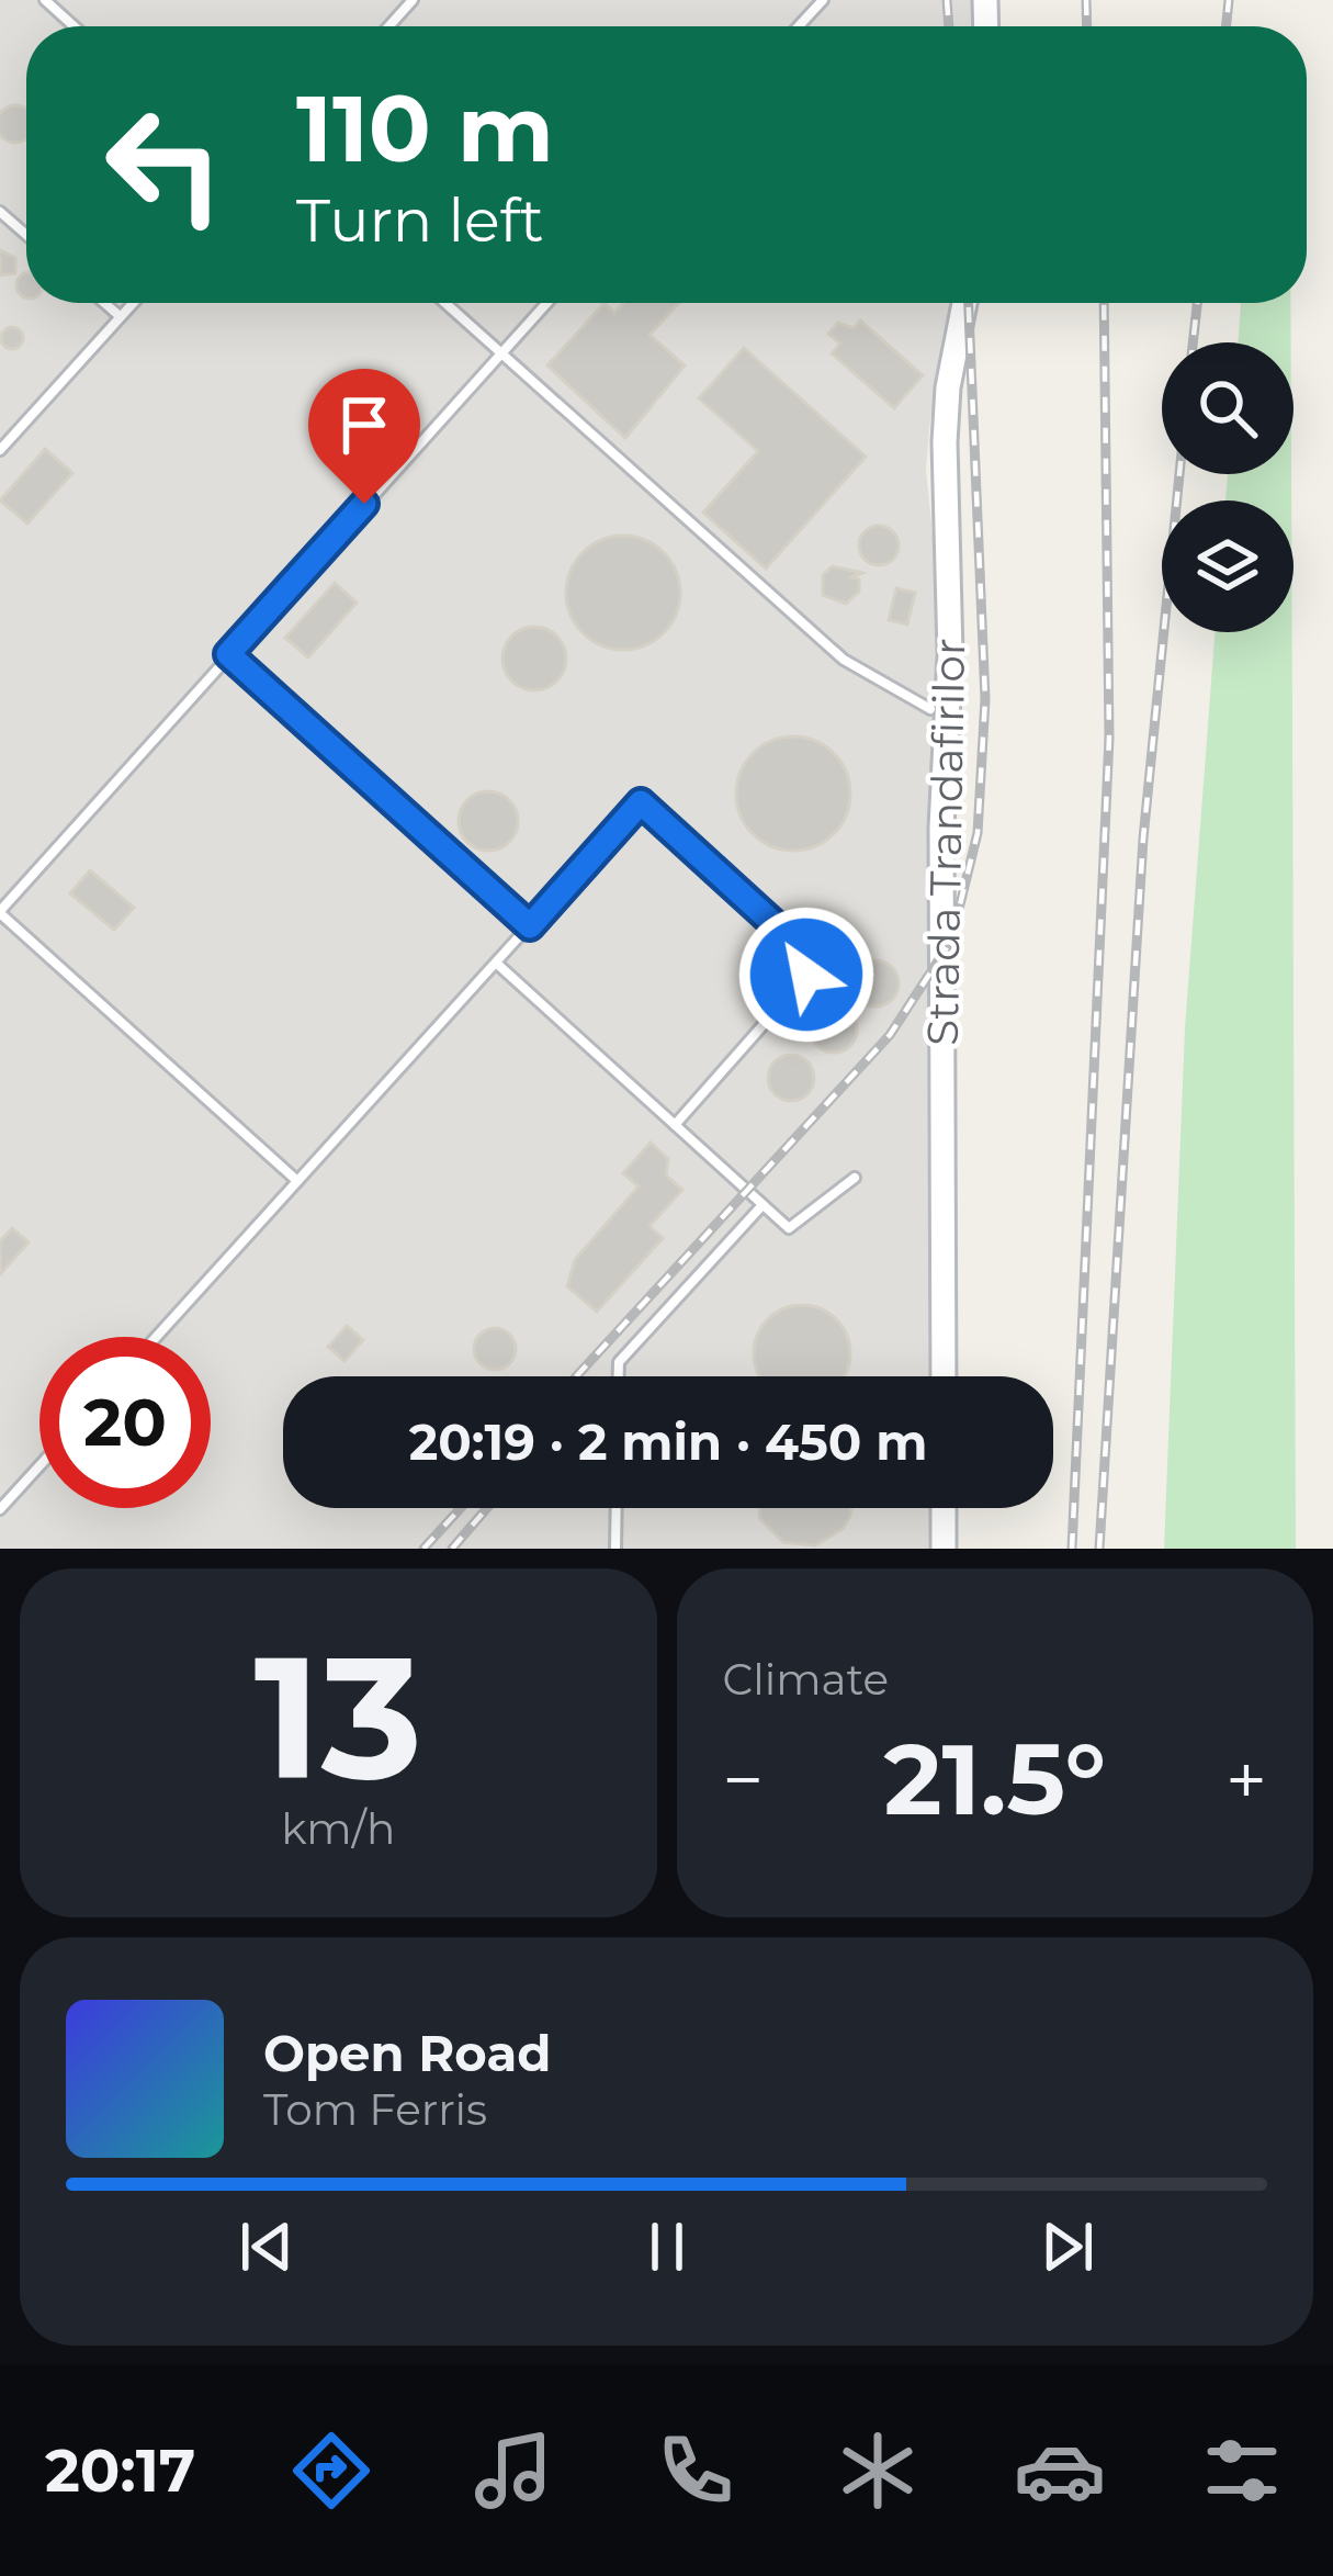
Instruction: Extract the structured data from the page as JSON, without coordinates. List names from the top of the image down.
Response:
{
  "streets": {
    "main road": ["Strada Trandafirilor"]
  },
  "page": {
    "turn": ["110 m", "Turn left"],
    "limit": "20",
    "trip": "20:19 · 2 min · 450 m",
    "tile": [
      ["13", "km/h"],
      "Climate"
    ],
    "heat": ["−", "21.5°", "+"],
    "song": ["Open Road", "Tom Ferris"],
    "tabs": "20:17"
  }
}
